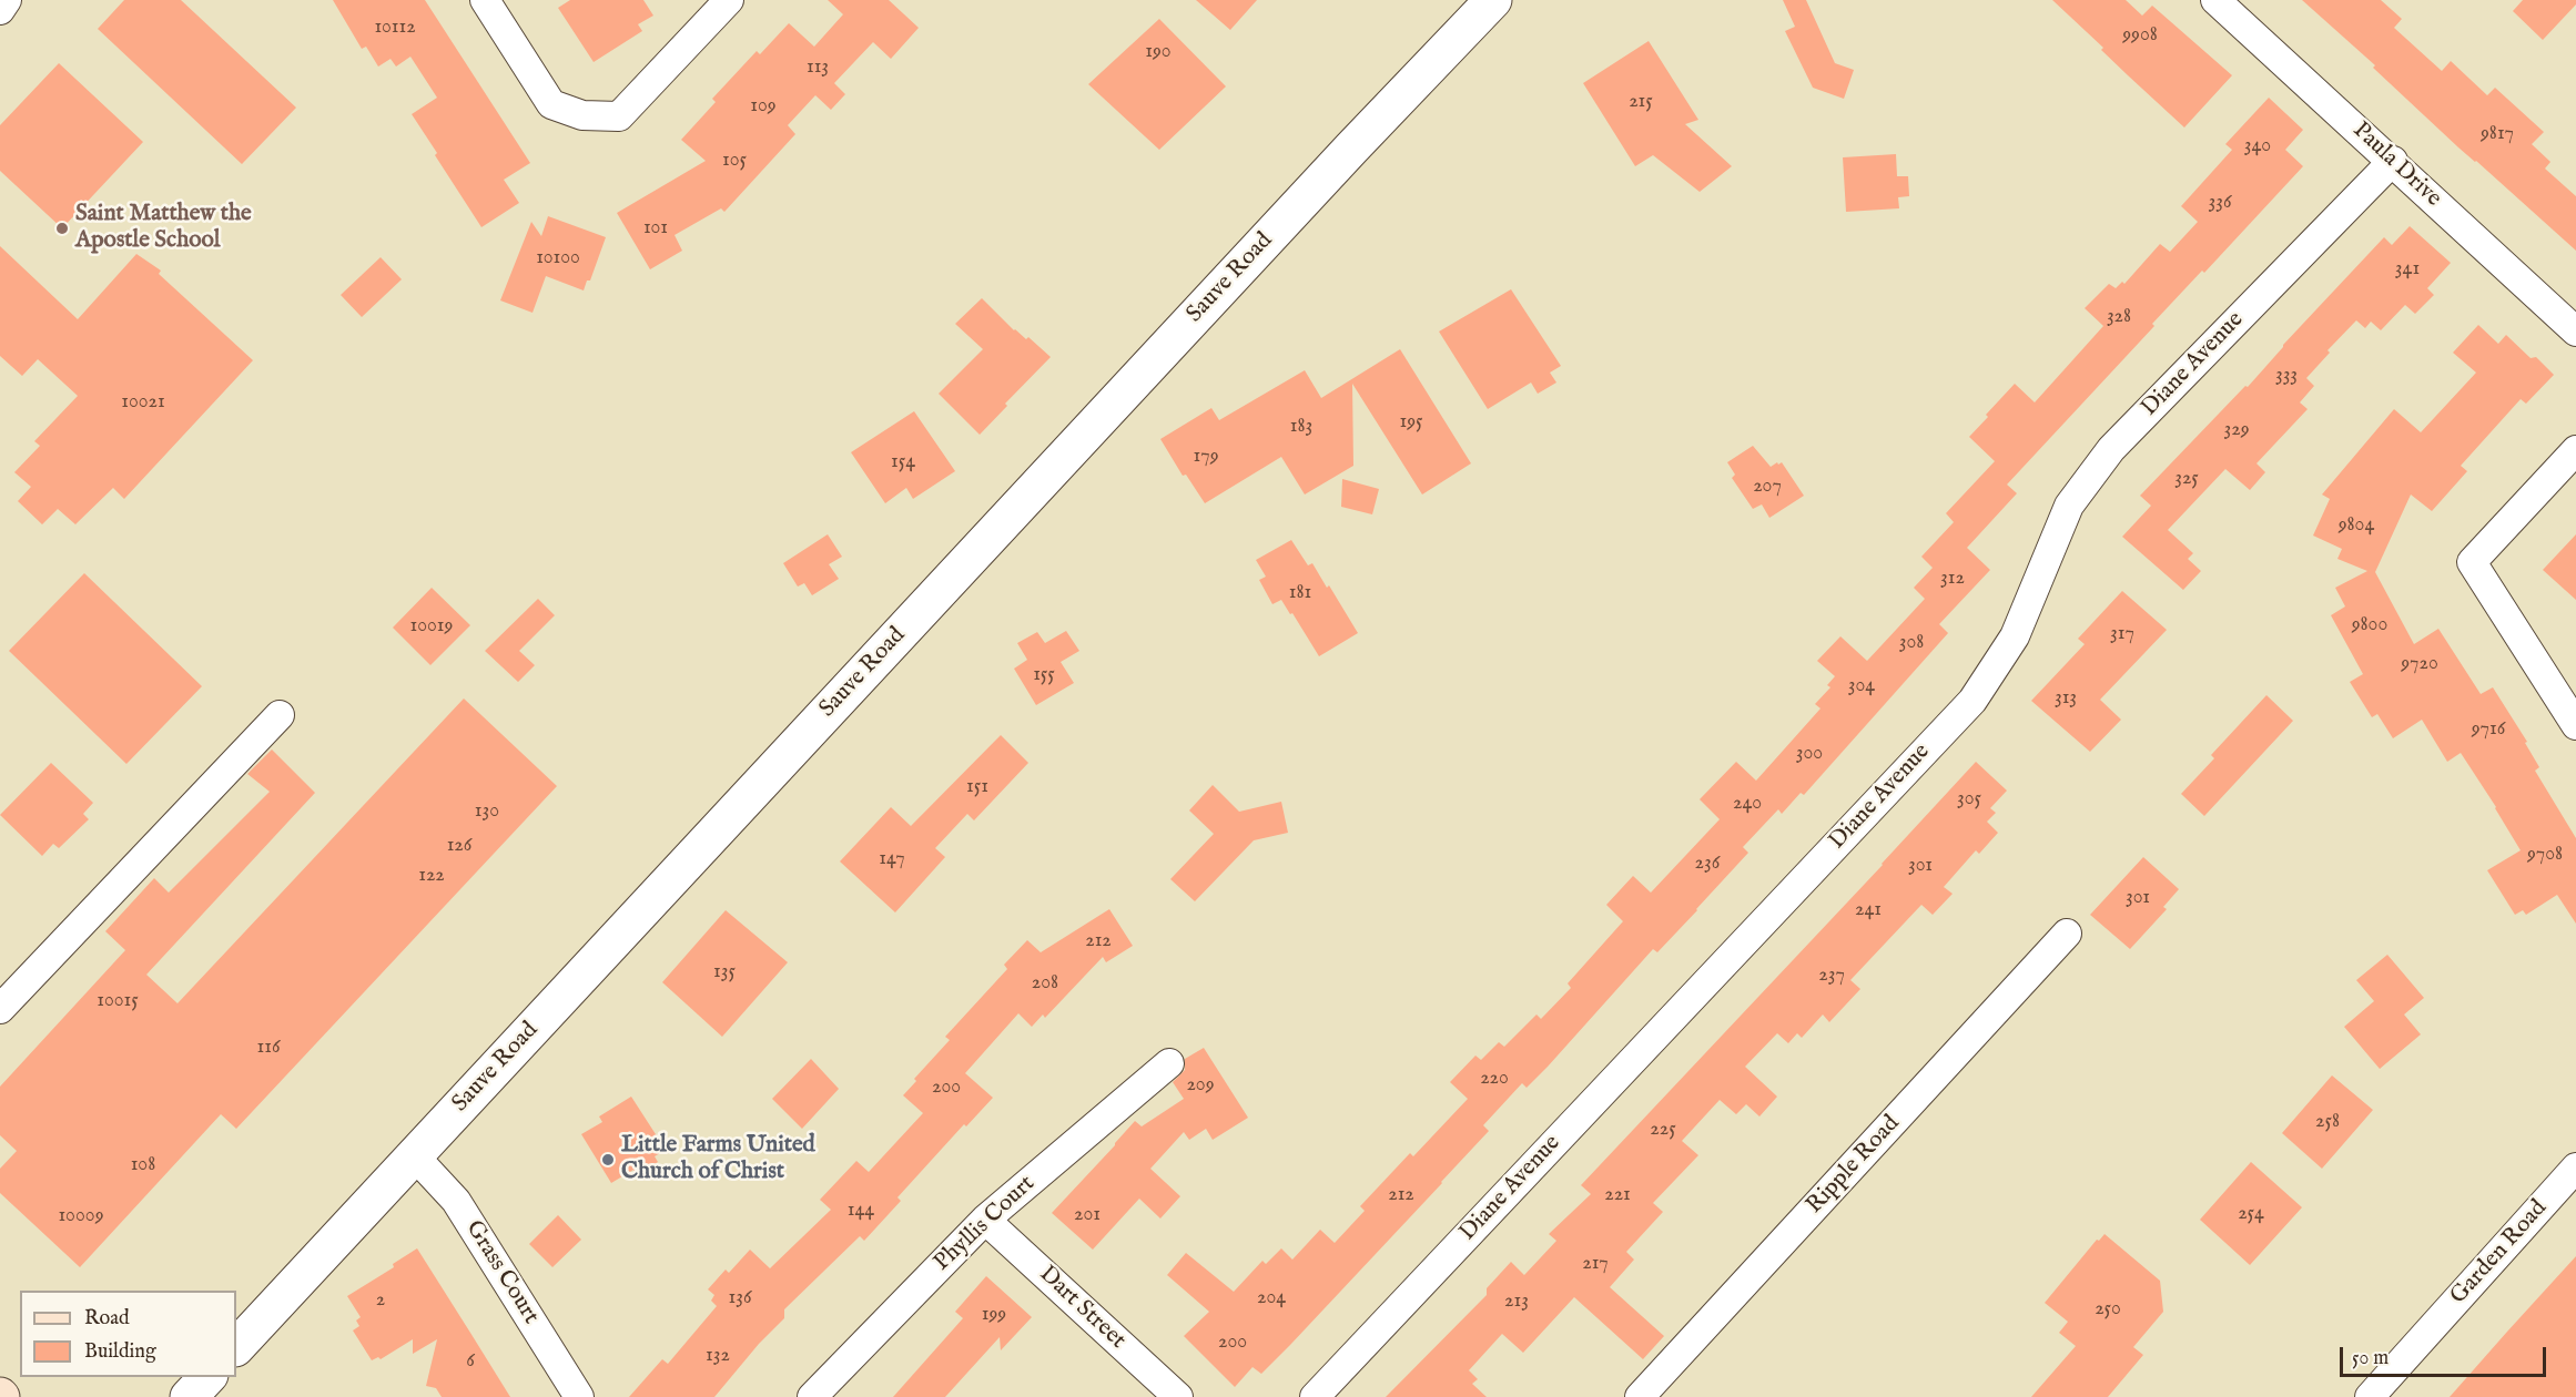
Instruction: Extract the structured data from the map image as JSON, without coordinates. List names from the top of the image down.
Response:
{
  "streets": {
    "street": [
      "Paula Drive",
      "Sauve Road",
      "Diane Avenue",
      "Ripple Road",
      "Phyllis Court",
      "Garden Road",
      "Grass Court",
      "Dart Street"
    ]
  },
  "crossings": [
    ["Paula Drive", "Diane Avenue"],
    ["Sauve Road", "Grass Court"],
    ["Phyllis Court", "Dart Street"]
  ],
  "places": ["Saint Matthew the Apostle School", "Little Farms United Church of Christ"],
  "house_numbers": [
    "10112",
    "9908",
    "190",
    "113",
    "215",
    "109",
    "9817",
    "340",
    "105",
    "336",
    "101",
    "10100",
    "341",
    "328",
    "333",
    "10021",
    "195",
    "183",
    "329",
    "179",
    "154",
    "325",
    "207",
    "9804",
    "312",
    "181",
    "9800",
    "10019",
    "317",
    "308",
    "9720",
    "155",
    "304",
    "313",
    "9716",
    "300",
    "151",
    "305",
    "240",
    "130",
    "126",
    "9708",
    "147",
    "236",
    "301",
    "122",
    "301",
    "241",
    "212",
    "135",
    "237",
    "208",
    "10015",
    "116",
    "220",
    "209",
    "200",
    "258",
    "225",
    "108",
    "212",
    "221",
    "144",
    "254",
    "201",
    "10009",
    "217",
    "136",
    "204",
    "2",
    "213",
    "250",
    "199",
    "200",
    "132",
    "6"
  ],
  "legend": ["Road", "Building"],
  "scale_bar": "50 m"
}
